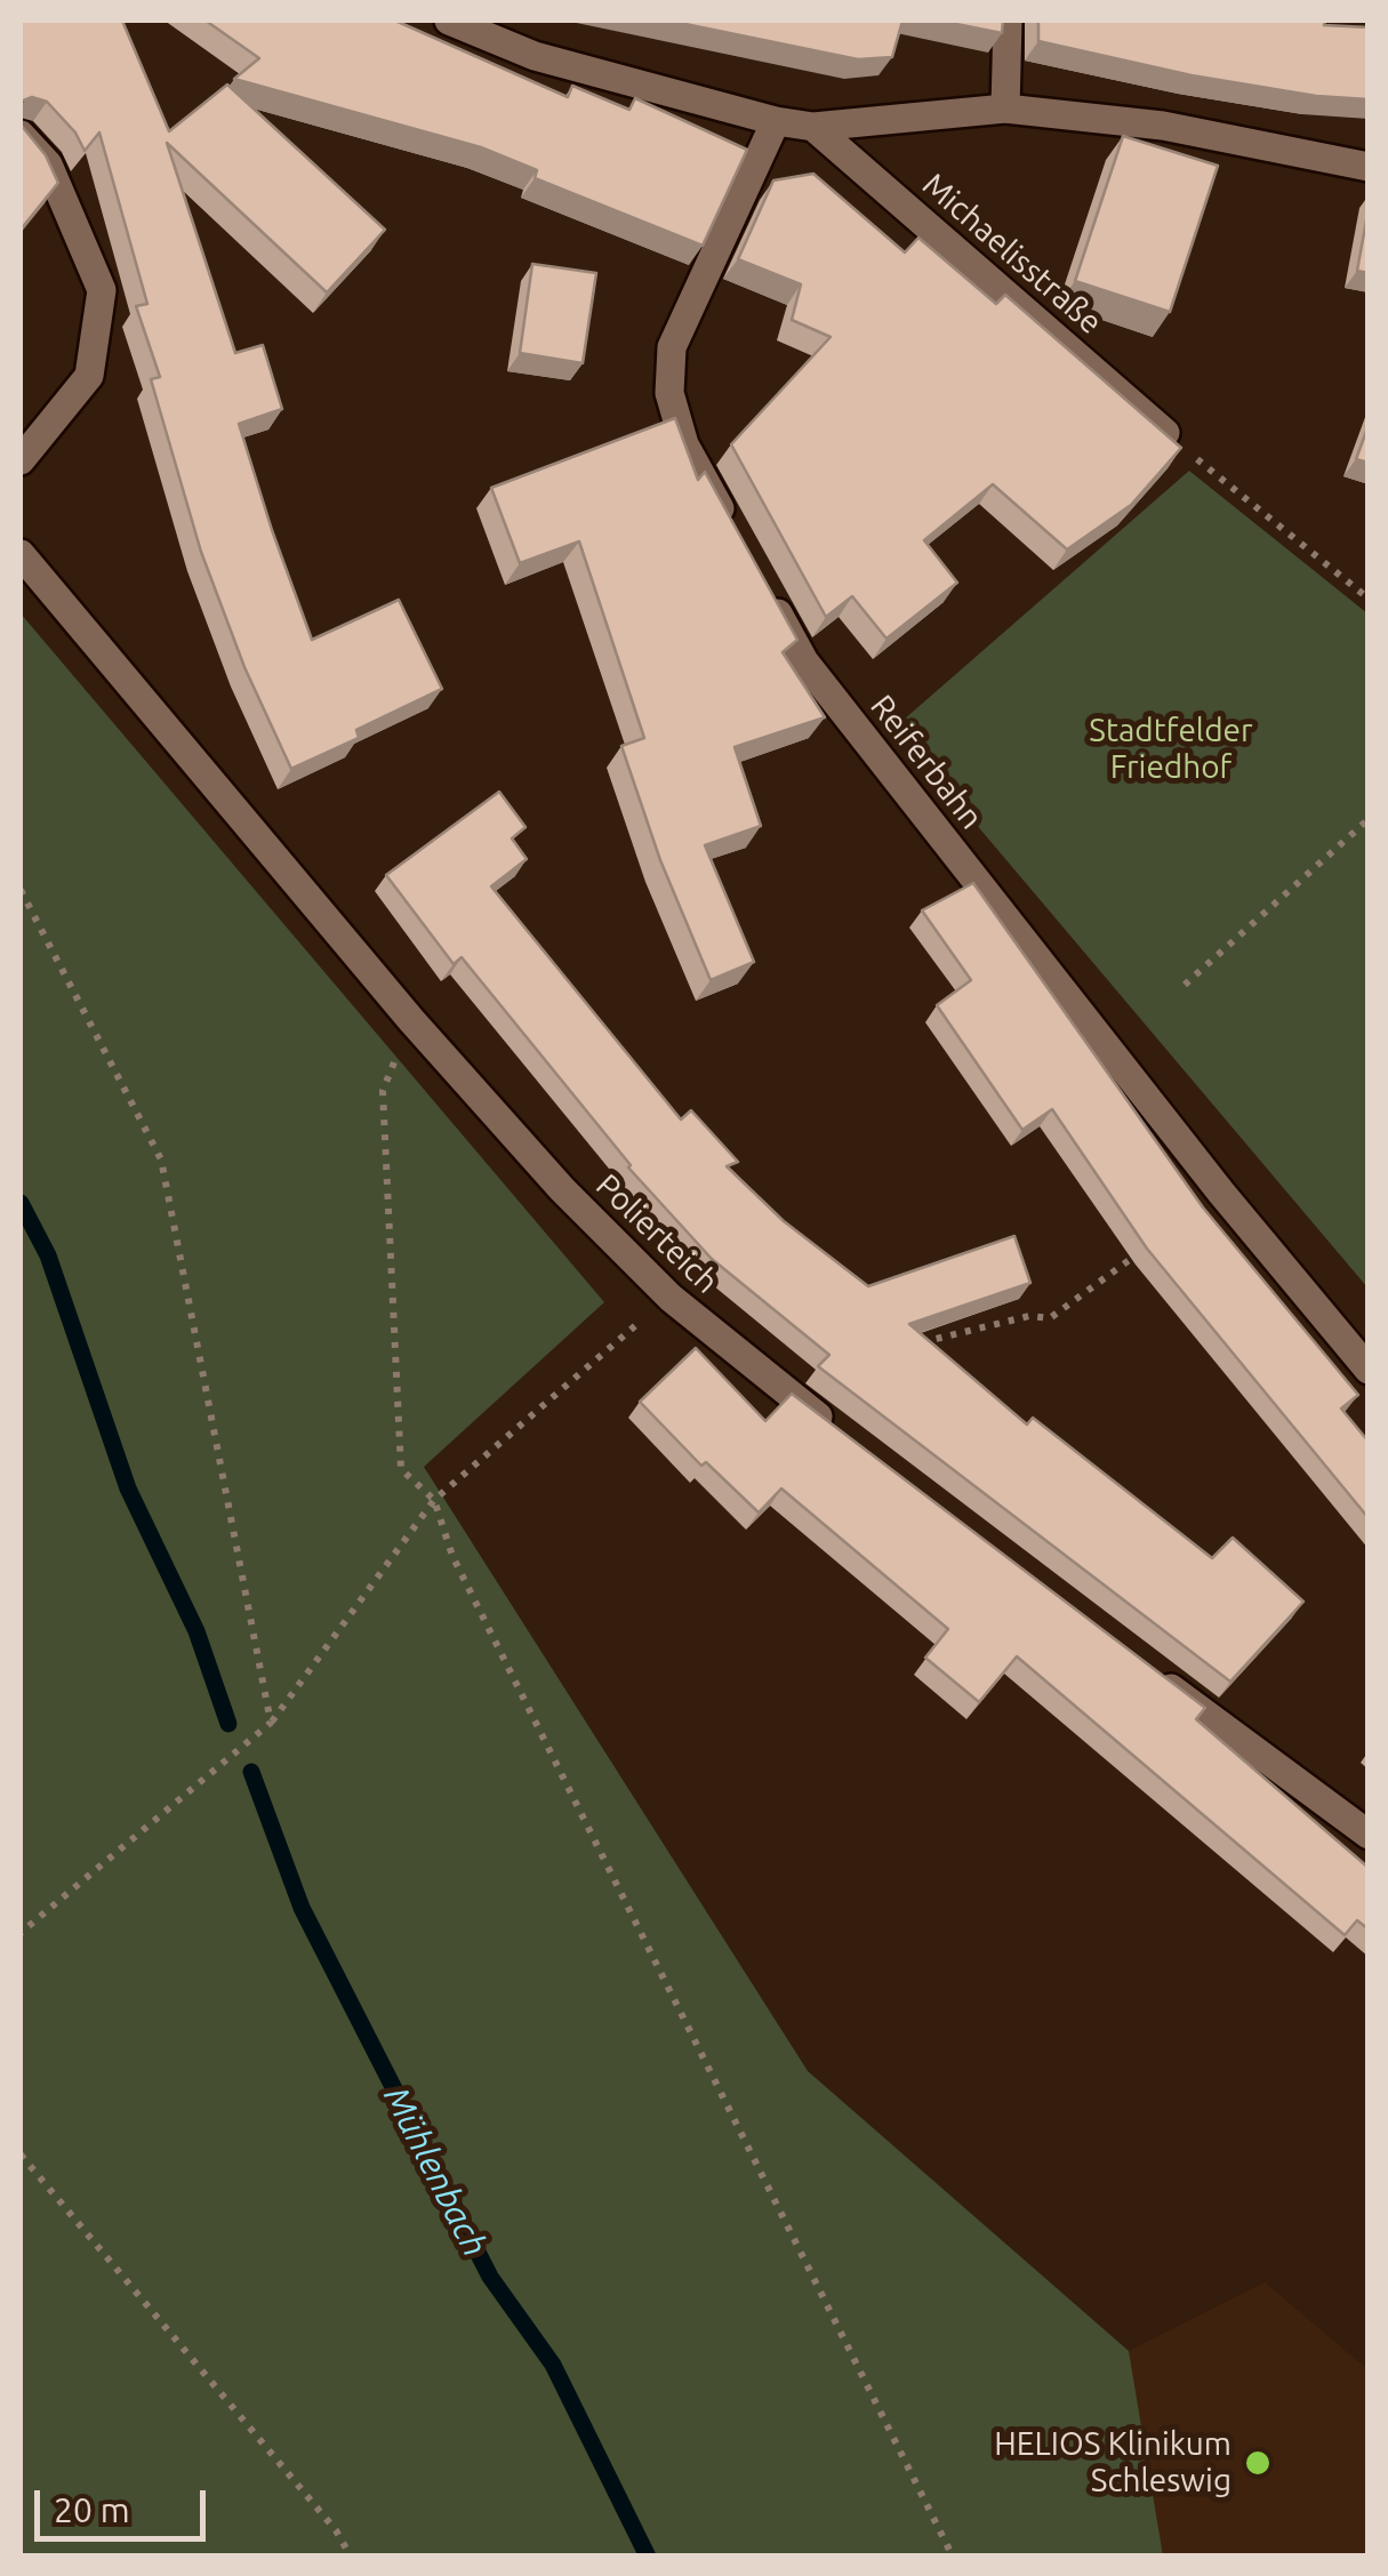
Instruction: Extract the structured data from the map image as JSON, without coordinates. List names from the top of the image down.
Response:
{
  "streets": {
    "street": ["Michaelisstraße", "Reiferbahn", "Polierteich"]
  },
  "water": ["Mühlenbach"],
  "parks": ["Stadtfelder Friedhof"],
  "places": ["HELIOS Klinikum Schleswig"],
  "scale_bar": "20 m"
}
